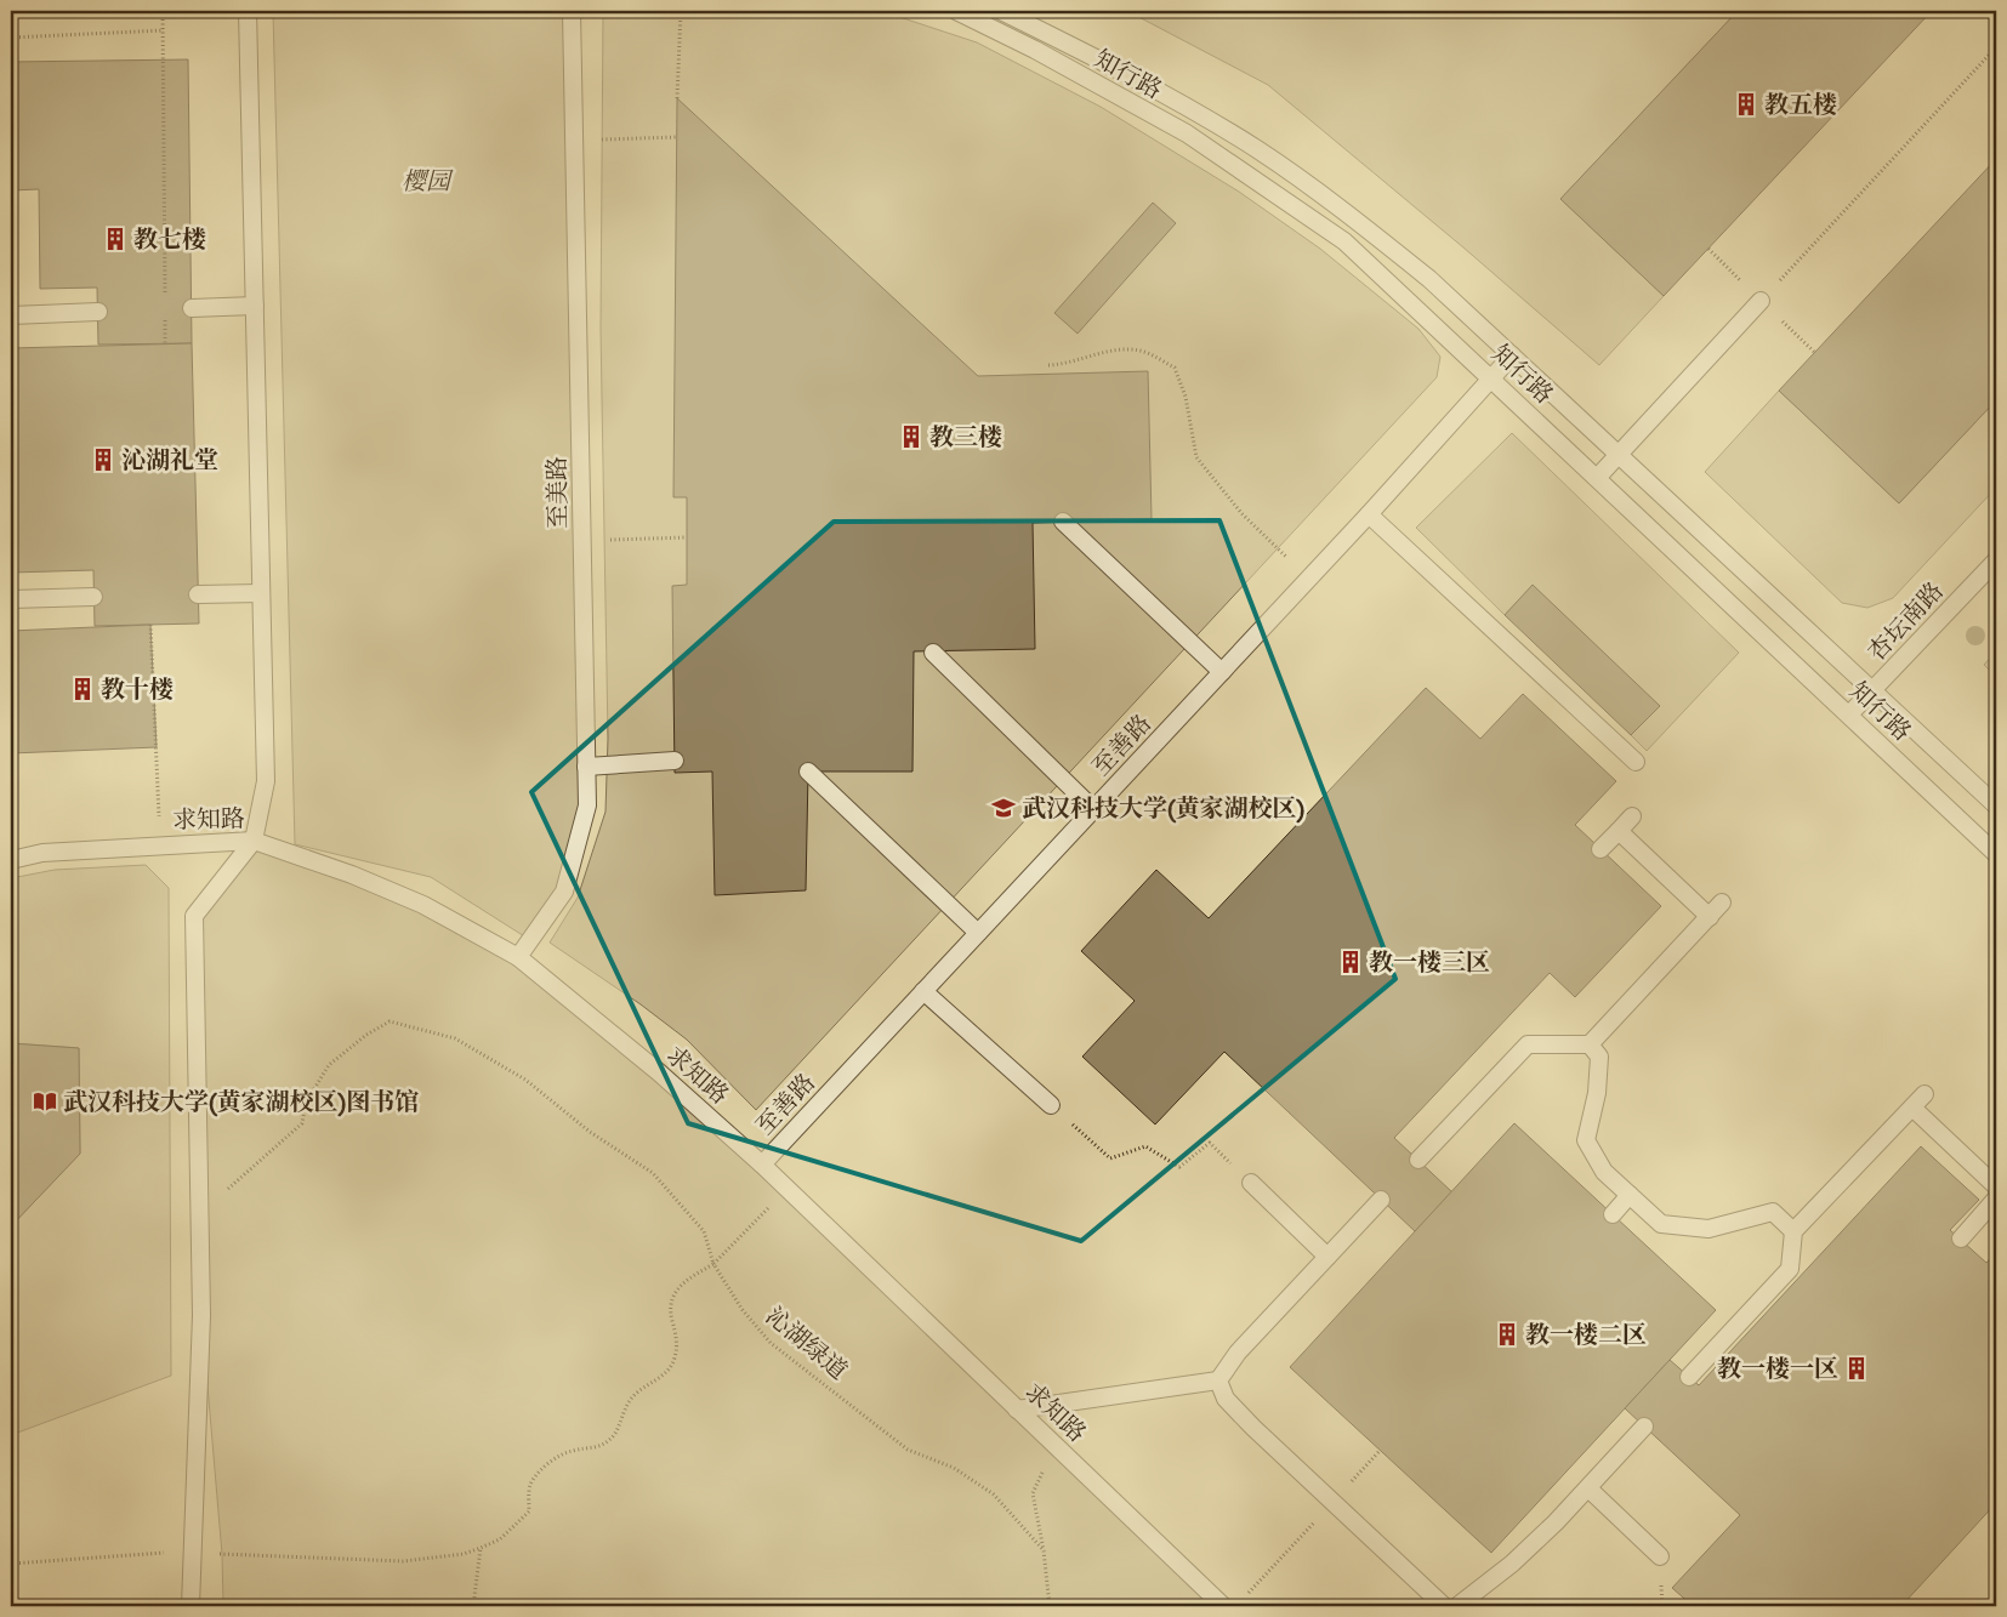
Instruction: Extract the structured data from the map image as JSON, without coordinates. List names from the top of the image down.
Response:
{
  "streets": {
    "lane": [
      "知行路",
      "至美路",
      "杏坛南路",
      "至善路",
      "求知路"
    ],
    "path": ["沁湖绿道"]
  },
  "crossings": [
    ["知行路", "杏坛南路"],
    ["知行路", "至善路"],
    ["至美路", "求知路"],
    ["至善路", "求知路"]
  ],
  "parks": ["樱园"],
  "places": {
    "building": [
      "教五楼",
      "教七楼",
      "教三楼",
      "沁湖礼堂",
      "教十楼",
      "教一楼三区",
      "教一楼二区",
      "教一楼一区"
    ],
    "school or university": ["武汉科技大学(黄家湖校区)"],
    "library": ["武汉科技大学(黄家湖校区)图书馆"]
  }
}
